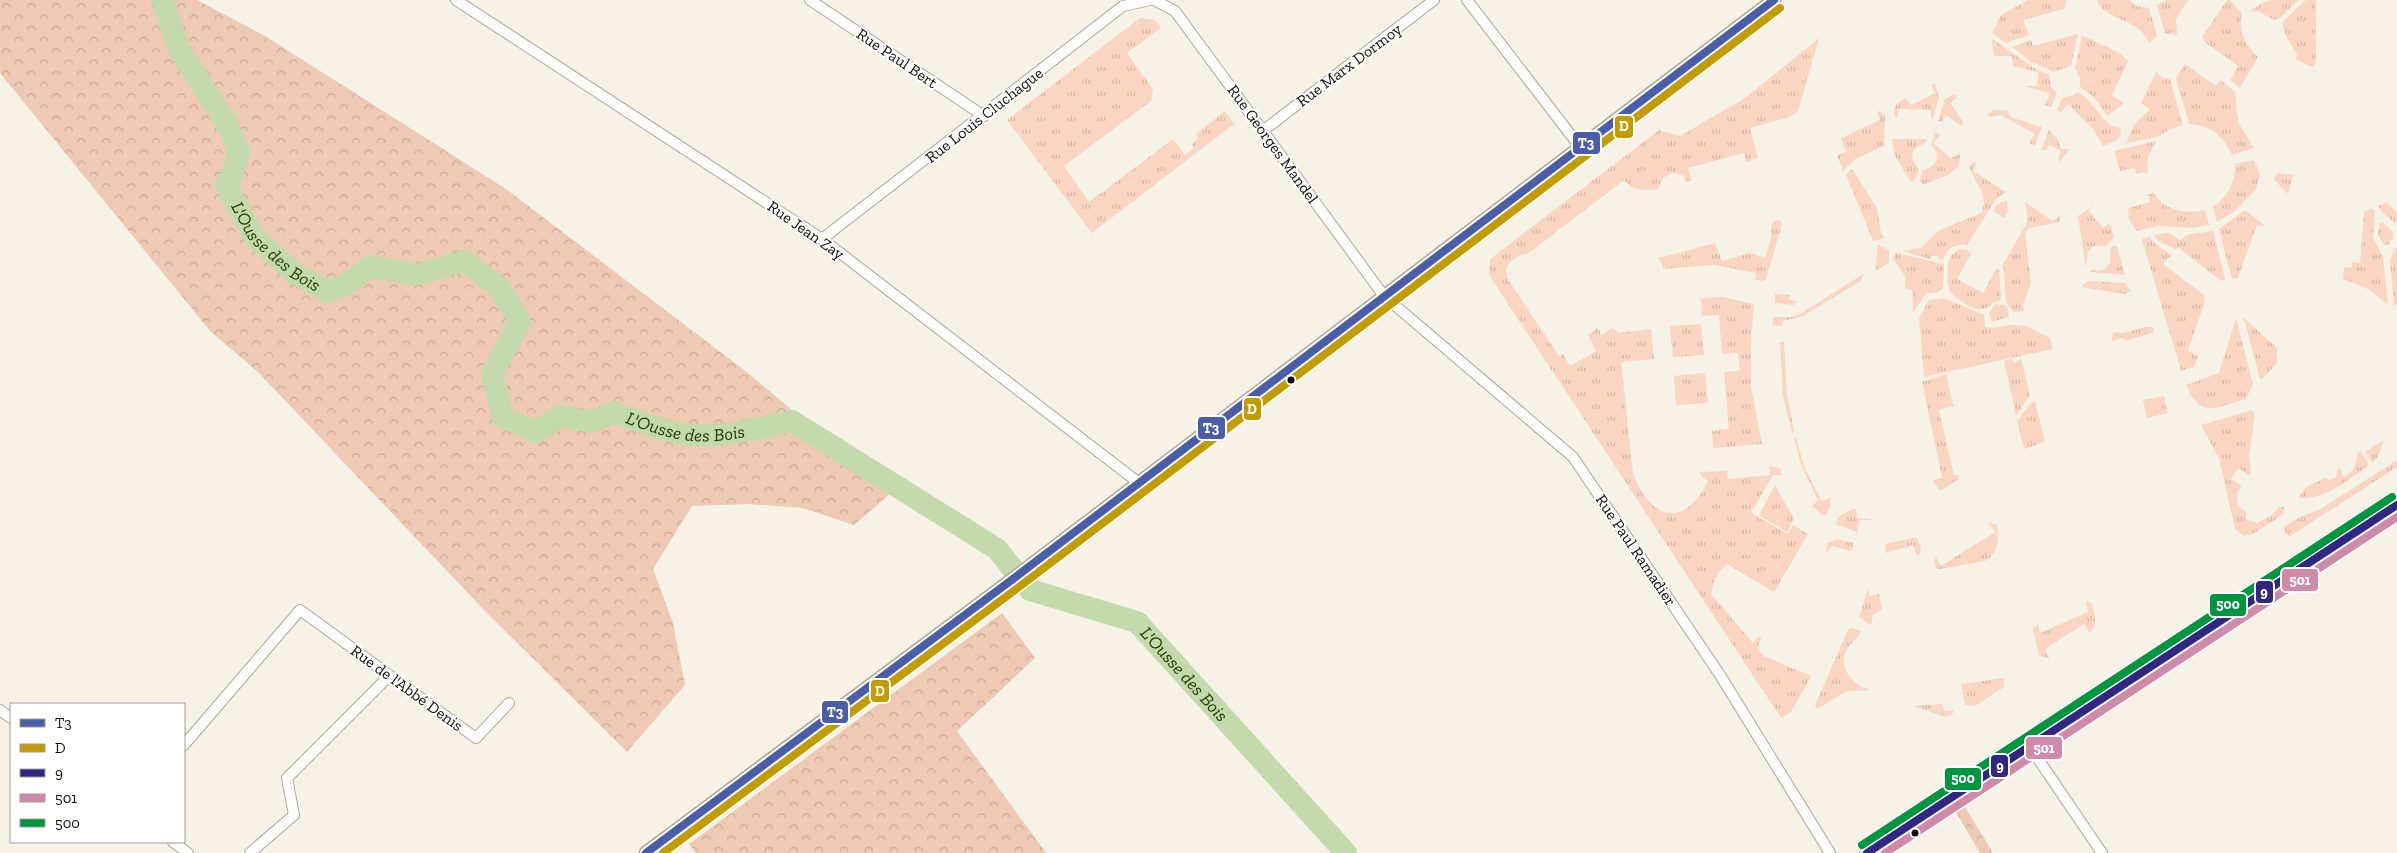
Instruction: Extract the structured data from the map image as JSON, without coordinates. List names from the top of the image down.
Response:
{
  "streets": {
    "street": [
      "Rue Paul Bert",
      "Rue Marx Dormoy",
      "Rue Louis Cluchague",
      "Rue Georges Mandel",
      "Rue Jean Zay",
      "Rue Paul Ramadier",
      "Rue de l'Abbé Denis"
    ]
  },
  "crossings": [
    ["Rue Paul Bert", "Rue Louis Cluchague"],
    ["Rue Marx Dormoy", "Rue Georges Mandel"],
    ["Rue Louis Cluchague", "Rue Georges Mandel"],
    ["Rue Louis Cluchague", "Rue Jean Zay"],
    ["Rue Georges Mandel", "Rue Paul Ramadier"]
  ],
  "water": ["L'Ousse des Bois"],
  "lines": [
    "transit line T3",
    "transit line D",
    "transit line 500",
    "transit line 9",
    "transit line 501"
  ],
  "legend": [
    "T3",
    "D",
    "9",
    "501",
    "500"
  ]
}
